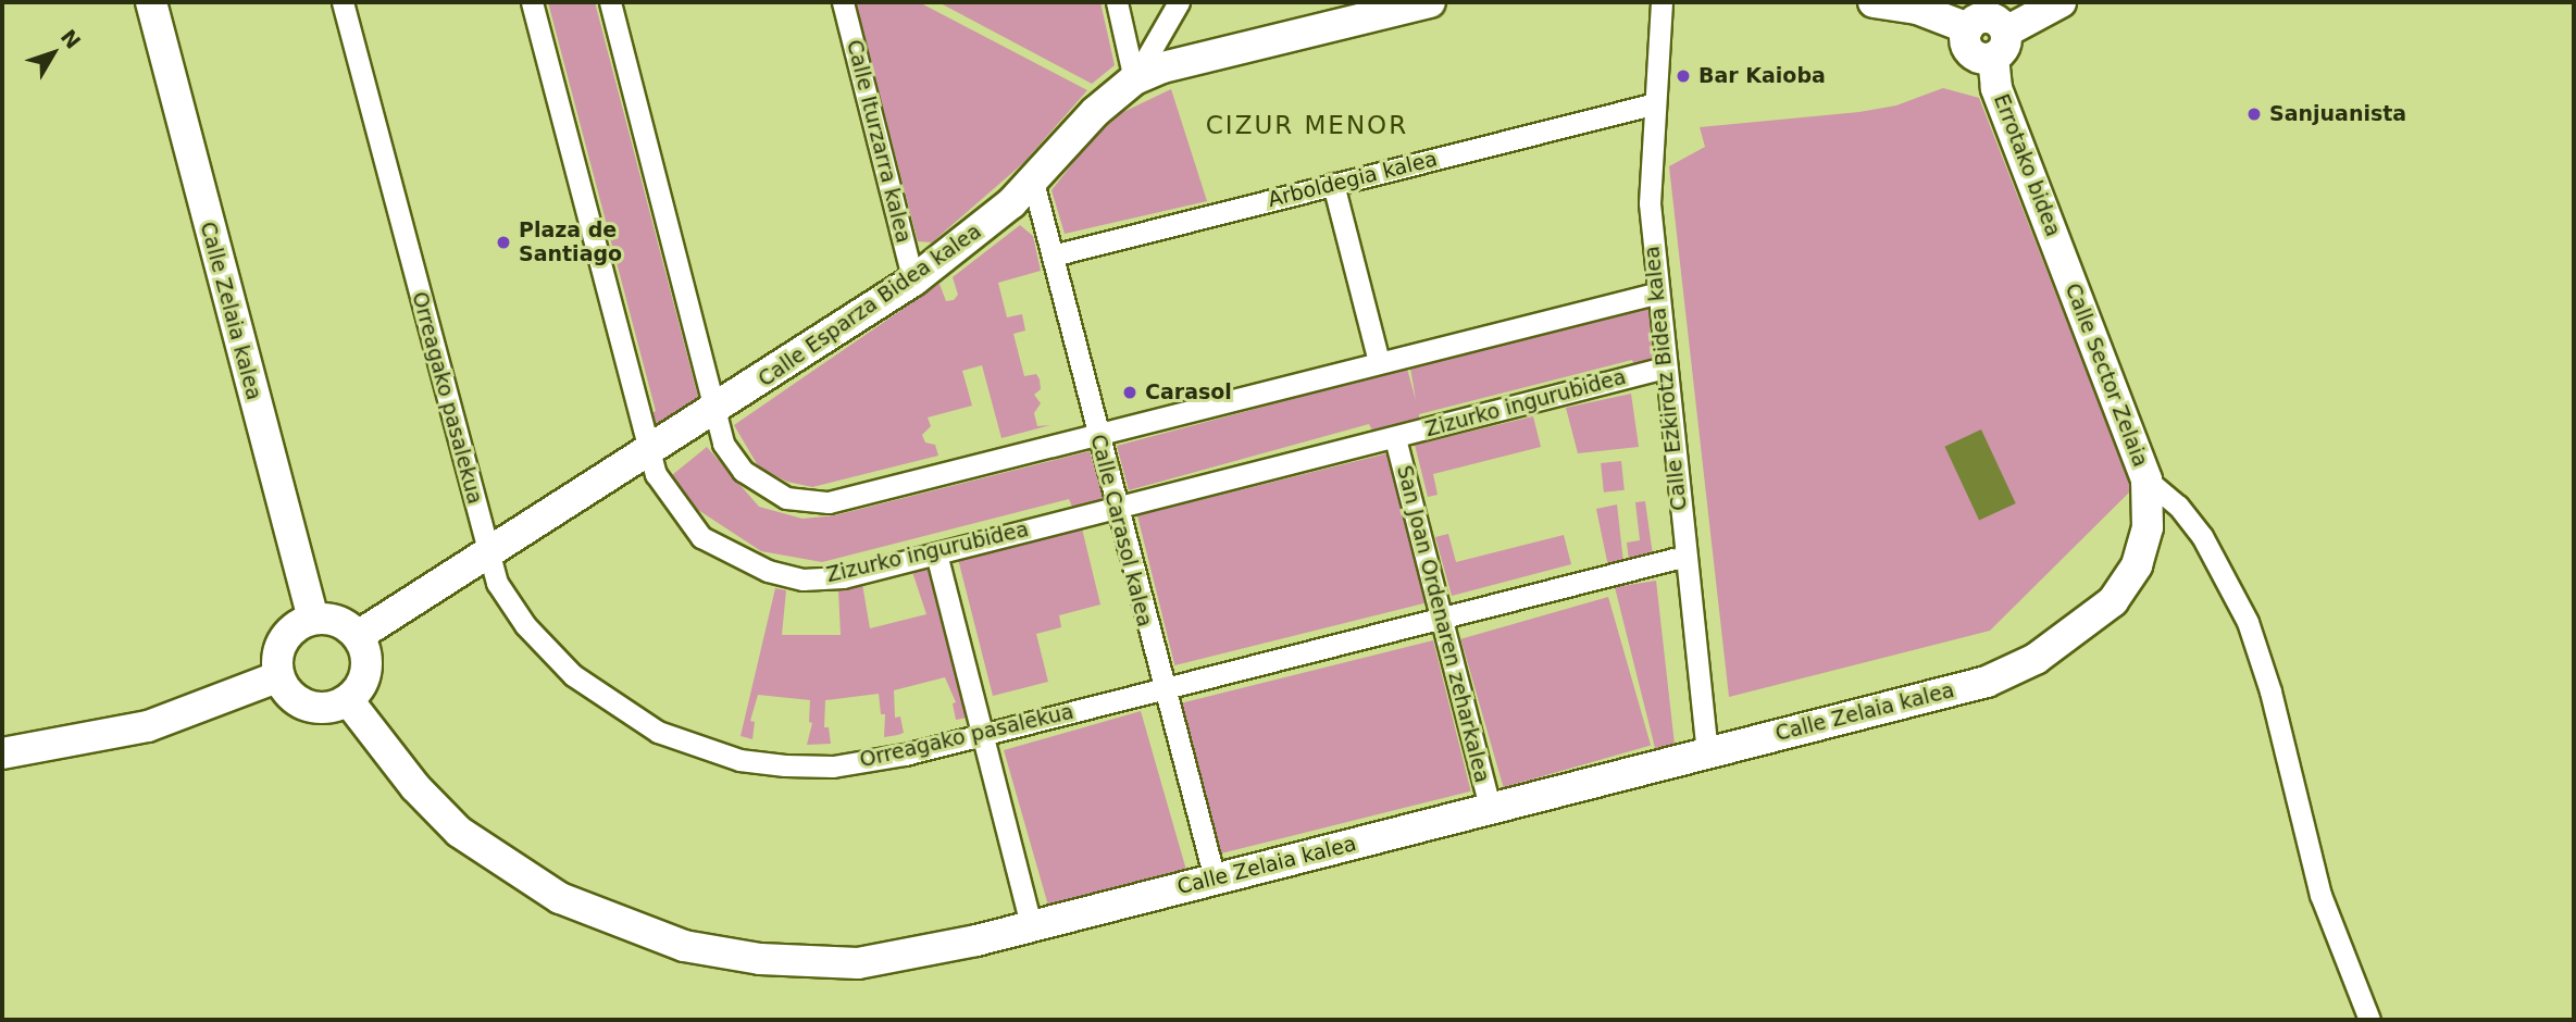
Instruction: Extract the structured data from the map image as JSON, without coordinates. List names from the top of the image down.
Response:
{
  "streets": {
    "street": [
      "Calle Iturzarra kalea",
      "Errotako bidea",
      "Arboldegia kalea",
      "Calle Esparza Bidea kalea",
      "Calle Zelaia kalea",
      "Calle Sector Zelaia",
      "Calle Ezkirotz Bidea kalea",
      "Orreagako pasalekua",
      "Zizurko ingurubidea",
      "Calle Carasol kalea",
      "San Joan Ordenaren zeharkalea"
    ]
  },
  "crossings": [
    ["Calle Iturzarra kalea", "Calle Esparza Bidea kalea"],
    ["Errotako bidea", "Calle Sector Zelaia"],
    ["Arboldegia kalea", "Calle Ezkirotz Bidea kalea"],
    ["Arboldegia kalea", "Calle Carasol kalea"],
    ["Calle Esparza Bidea kalea", "Calle Zelaia kalea"],
    ["Calle Esparza Bidea kalea", "Orreagako pasalekua"],
    ["Calle Esparza Bidea kalea", "Zizurko ingurubidea"],
    ["Calle Esparza Bidea kalea", "Calle Carasol kalea"],
    ["Calle Zelaia kalea", "Calle Sector Zelaia"],
    ["Calle Zelaia kalea", "Calle Ezkirotz Bidea kalea"],
    ["Calle Zelaia kalea", "Calle Carasol kalea"],
    ["Calle Zelaia kalea", "San Joan Ordenaren zeharkalea"],
    ["Calle Ezkirotz Bidea kalea", "Zizurko ingurubidea"],
    ["Orreagako pasalekua", "Calle Carasol kalea"],
    ["Orreagako pasalekua", "San Joan Ordenaren zeharkalea"],
    ["Zizurko ingurubidea", "Calle Carasol kalea"],
    ["Zizurko ingurubidea", "San Joan Ordenaren zeharkalea"]
  ],
  "districts": ["CIZUR MENOR"],
  "places": [
    "Bar Kaioba",
    "Sanjuanista",
    "Plaza de Santiago",
    "Carasol"
  ],
  "north": "top right"
}
